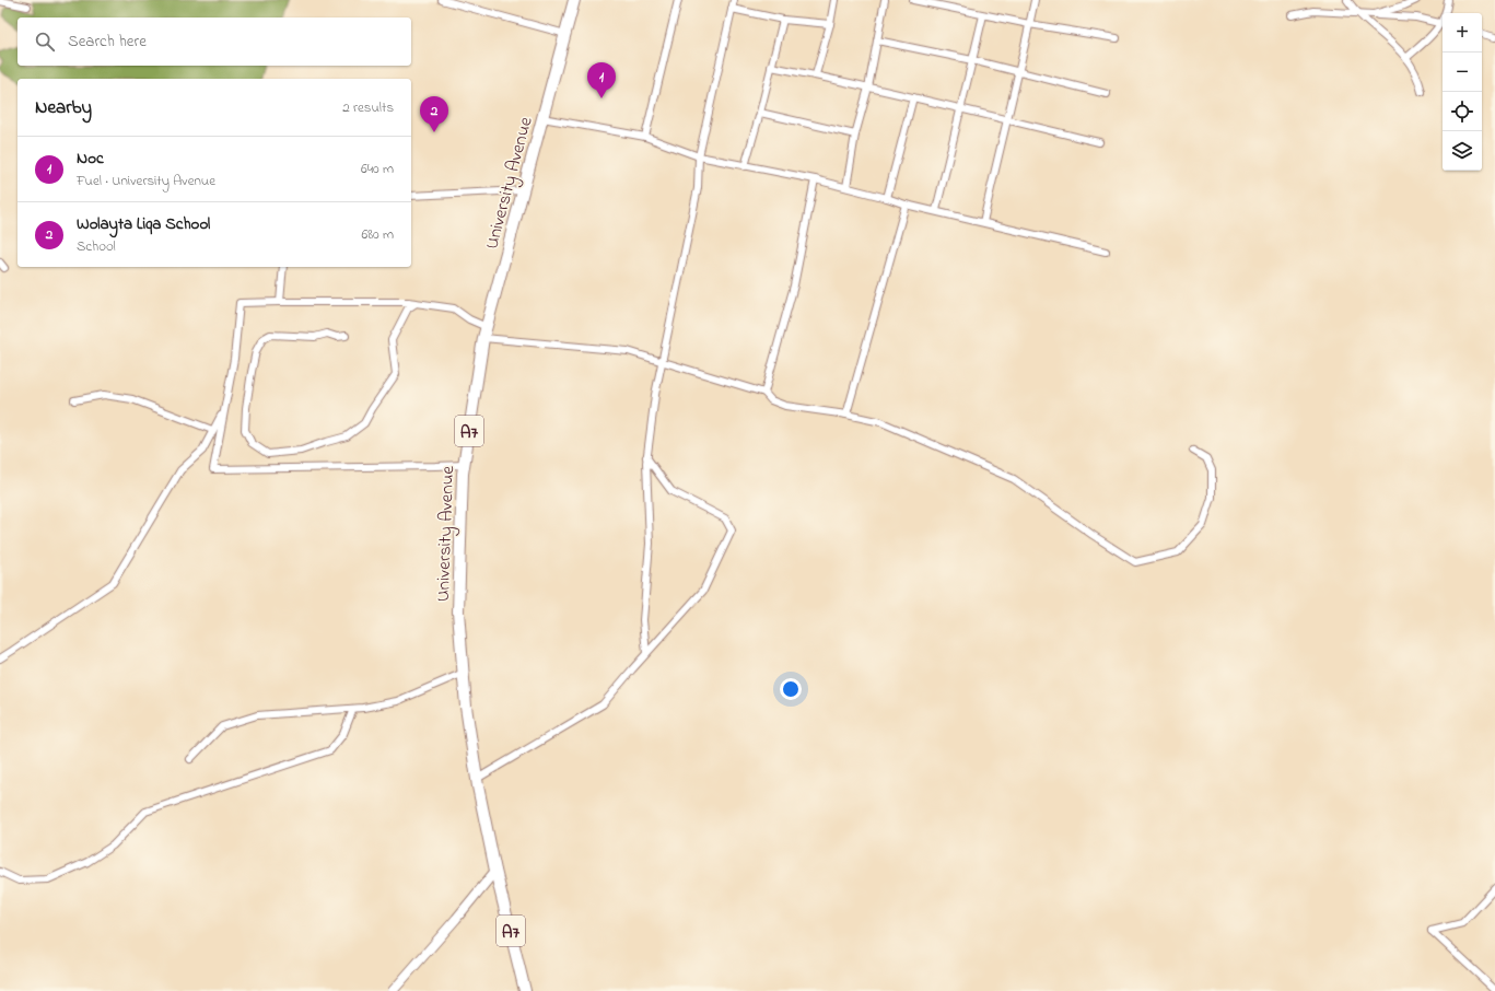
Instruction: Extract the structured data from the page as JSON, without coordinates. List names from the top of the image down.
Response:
{
  "streets": {
    "highway": ["University Avenue", "A7"]
  },
  "crossings": [
    ["University Avenue", "A7"]
  ],
  "page": {
    "map_buttons": ["+", "−"],
    "search": "Search here",
    "pins": ["1", "2"],
    "heading": ["Nearby", "2 results"],
    "list": [
      {
        "mark": "1",
        "name": "Noc",
        "note": "Fuel · University Avenue",
        "value": "640 m"
      },
      {
        "mark": "2",
        "name": "Wolayta Liqa School",
        "note": "School",
        "value": "680 m"
      }
    ]
  }
}
